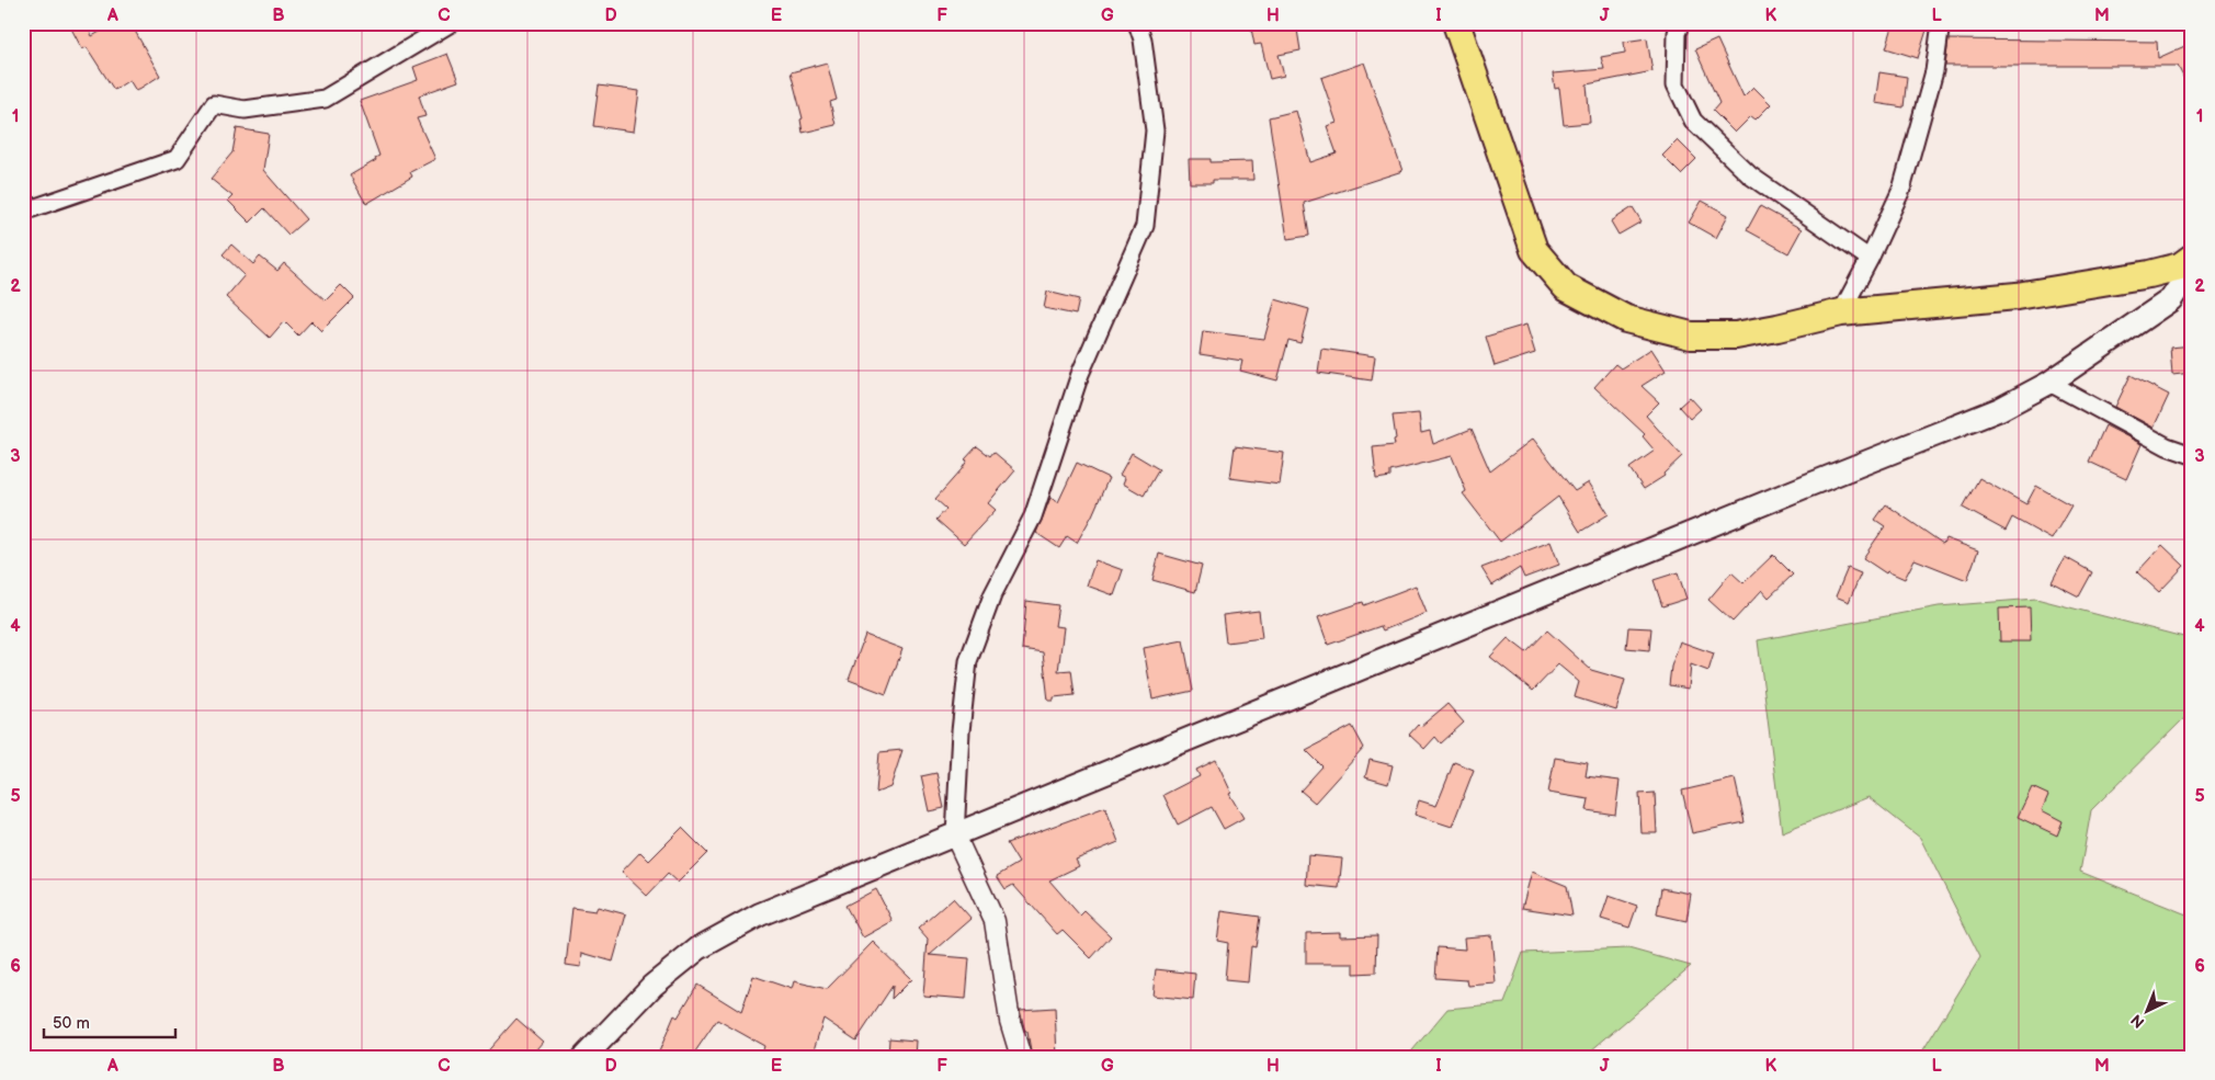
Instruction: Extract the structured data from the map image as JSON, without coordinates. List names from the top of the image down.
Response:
{
  "scale_bar": "50 m",
  "north": "bottom left",
  "grid": {
    "columns": [
      "A",
      "B",
      "C",
      "D",
      "E",
      "F",
      "G",
      "H",
      "I",
      "J",
      "K",
      "L",
      "M"
    ],
    "rows": [
      "1",
      "2",
      "3",
      "4",
      "5",
      "6"
    ]
  }
}
